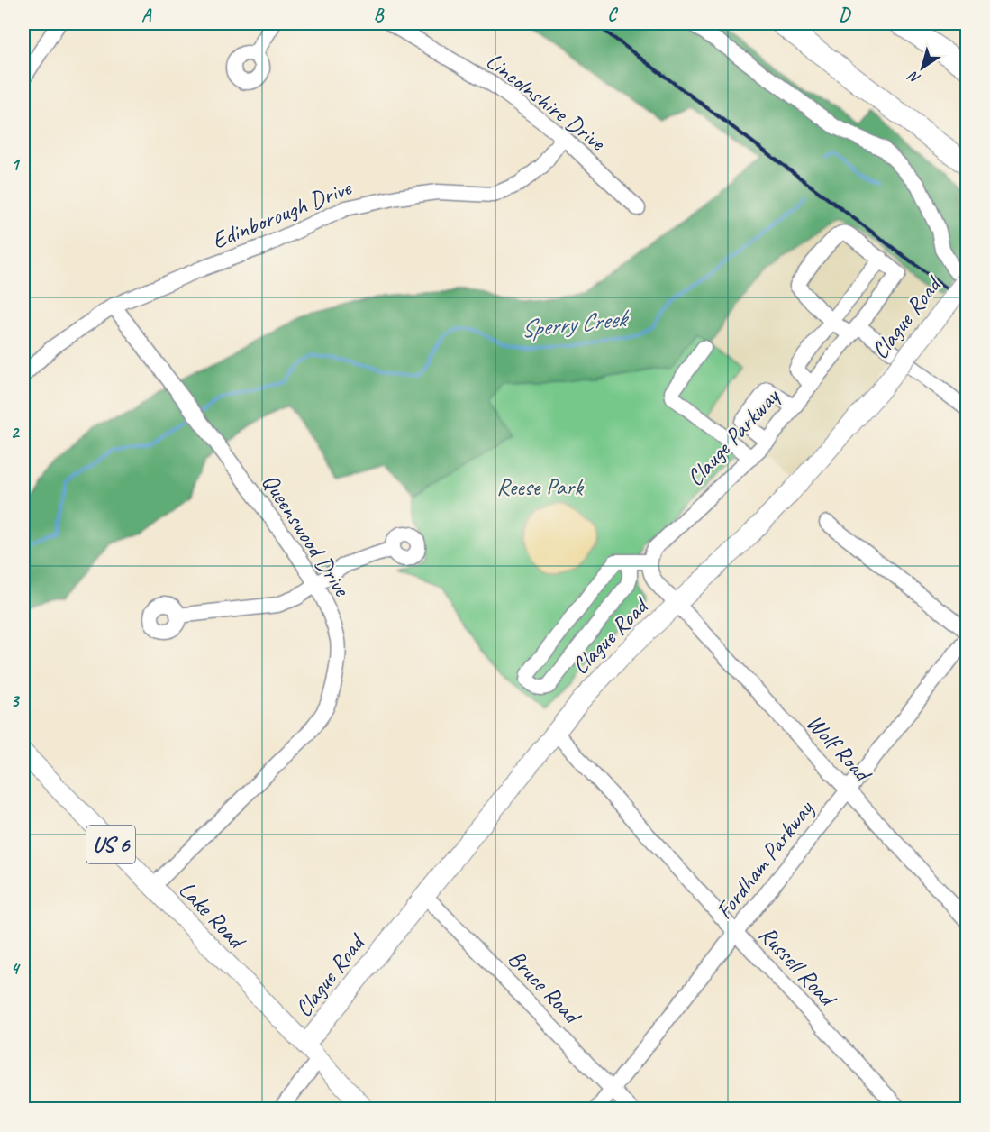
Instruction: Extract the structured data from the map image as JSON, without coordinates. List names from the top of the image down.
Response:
{
  "streets": {
    "main road": ["Clague Road", "US 6", "Lake Road"],
    "street": [
      "Lincolnshire Drive",
      "Edinborough Drive",
      "Clauge Parkway",
      "Queenswood Drive",
      "Wolf Road",
      "Fordham Parkway",
      "Russell Road",
      "Bruce Road"
    ]
  },
  "crossings": [
    ["Lincolnshire Drive", "Edinborough Drive"],
    ["Edinborough Drive", "Queenswood Drive"],
    ["Clague Road", "Wolf Road"],
    ["Clague Road", "Lake Road"],
    ["Clague Road", "Russell Road"],
    ["Clague Road", "Bruce Road"],
    ["Queenswood Drive", "Lake Road"],
    ["Wolf Road", "Fordham Parkway"],
    ["Fordham Parkway", "Russell Road"],
    ["Fordham Parkway", "Bruce Road"]
  ],
  "water": ["Sperry Creek"],
  "parks": ["Reese Park"],
  "north": "bottom left",
  "grid": {
    "columns": [
      "A",
      "B",
      "C",
      "D"
    ],
    "rows": [
      "1",
      "2",
      "3",
      "4"
    ]
  }
}
